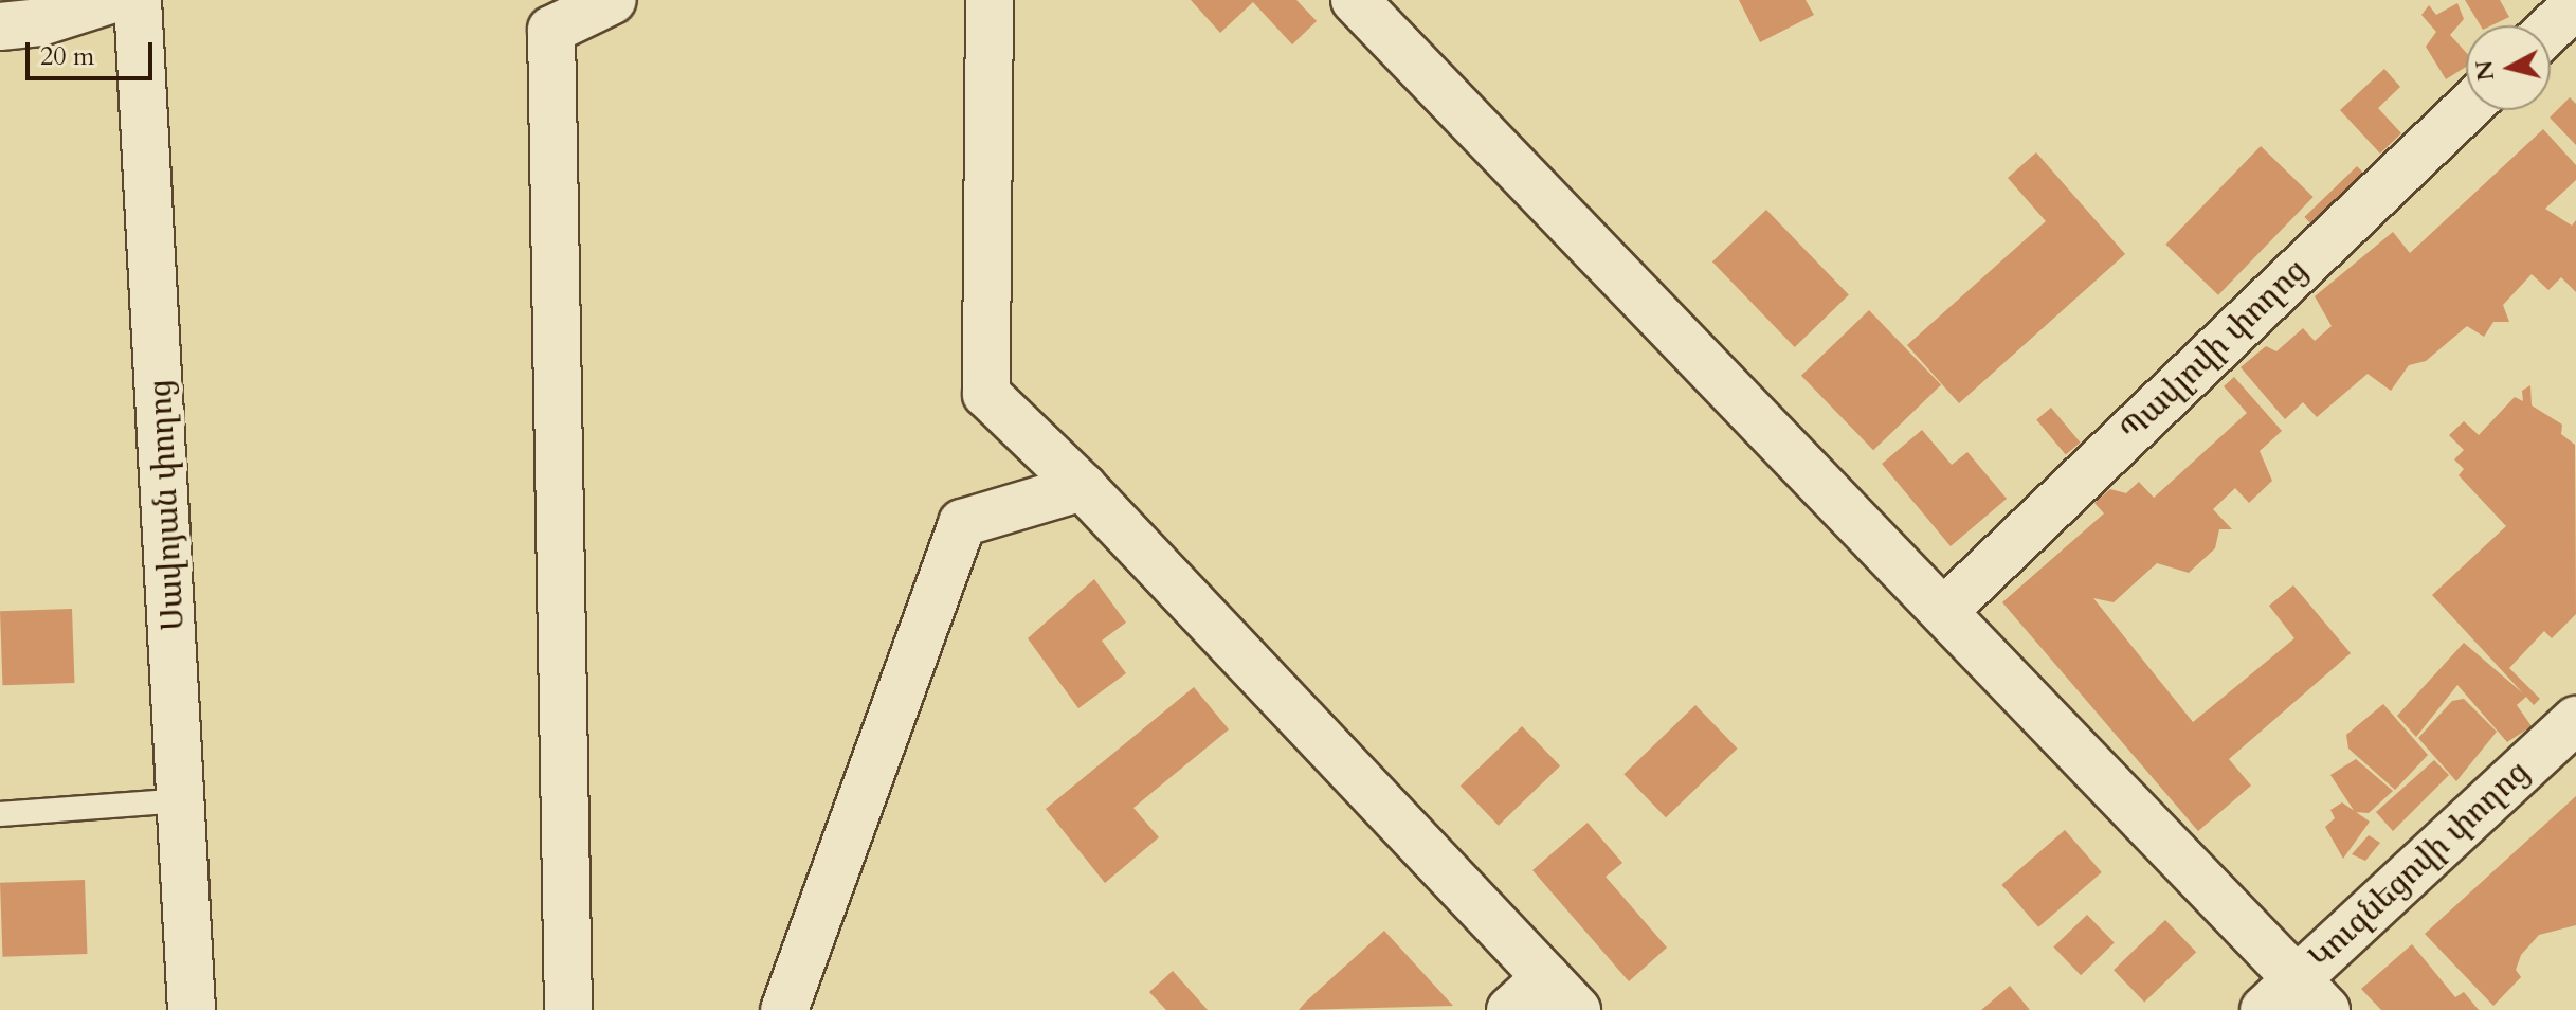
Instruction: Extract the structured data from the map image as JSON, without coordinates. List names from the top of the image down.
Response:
{
  "streets": {
    "street": ["Պավլովի փողոց", "Սավոյան փողոց", "Կուզնեցովի փողոց"]
  },
  "scale_bar": "20 m",
  "north": "left"
}
